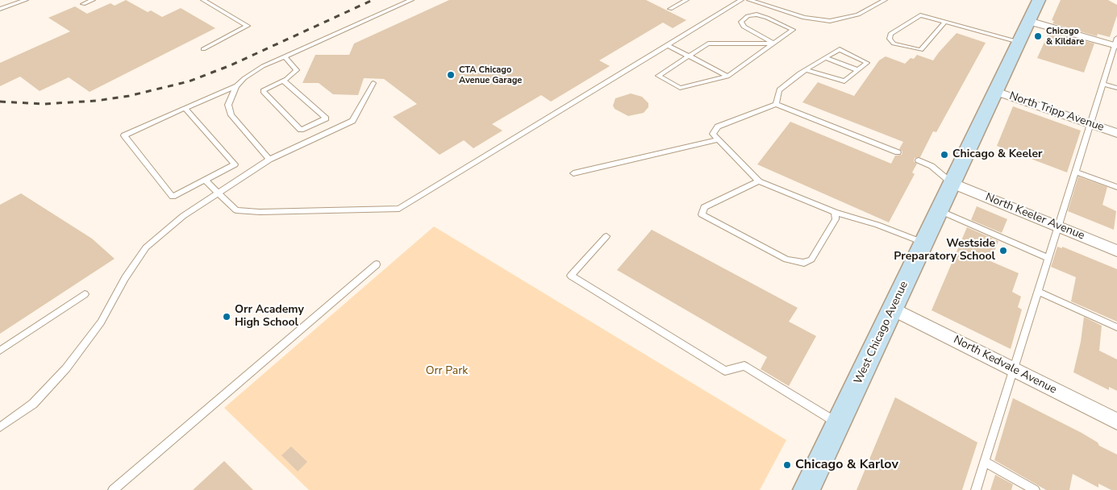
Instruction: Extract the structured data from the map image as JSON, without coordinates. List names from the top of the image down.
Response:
{
  "streets": {
    "main road": ["West Chicago Avenue"],
    "street": ["North Tripp Avenue", "North Keeler Avenue", "North Kedvale Avenue"]
  },
  "crossings": [
    ["North Tripp Avenue", "West Chicago Avenue"],
    ["North Keeler Avenue", "West Chicago Avenue"],
    ["West Chicago Avenue", "North Kedvale Avenue"]
  ],
  "parks": ["Orr Park"],
  "places": [
    "Chicago & Kildare",
    "CTA Chicago Avenue Garage",
    "Chicago & Keeler",
    "Westside Preparatory School",
    "Orr Academy High School",
    "Chicago & Karlov"
  ]
}
